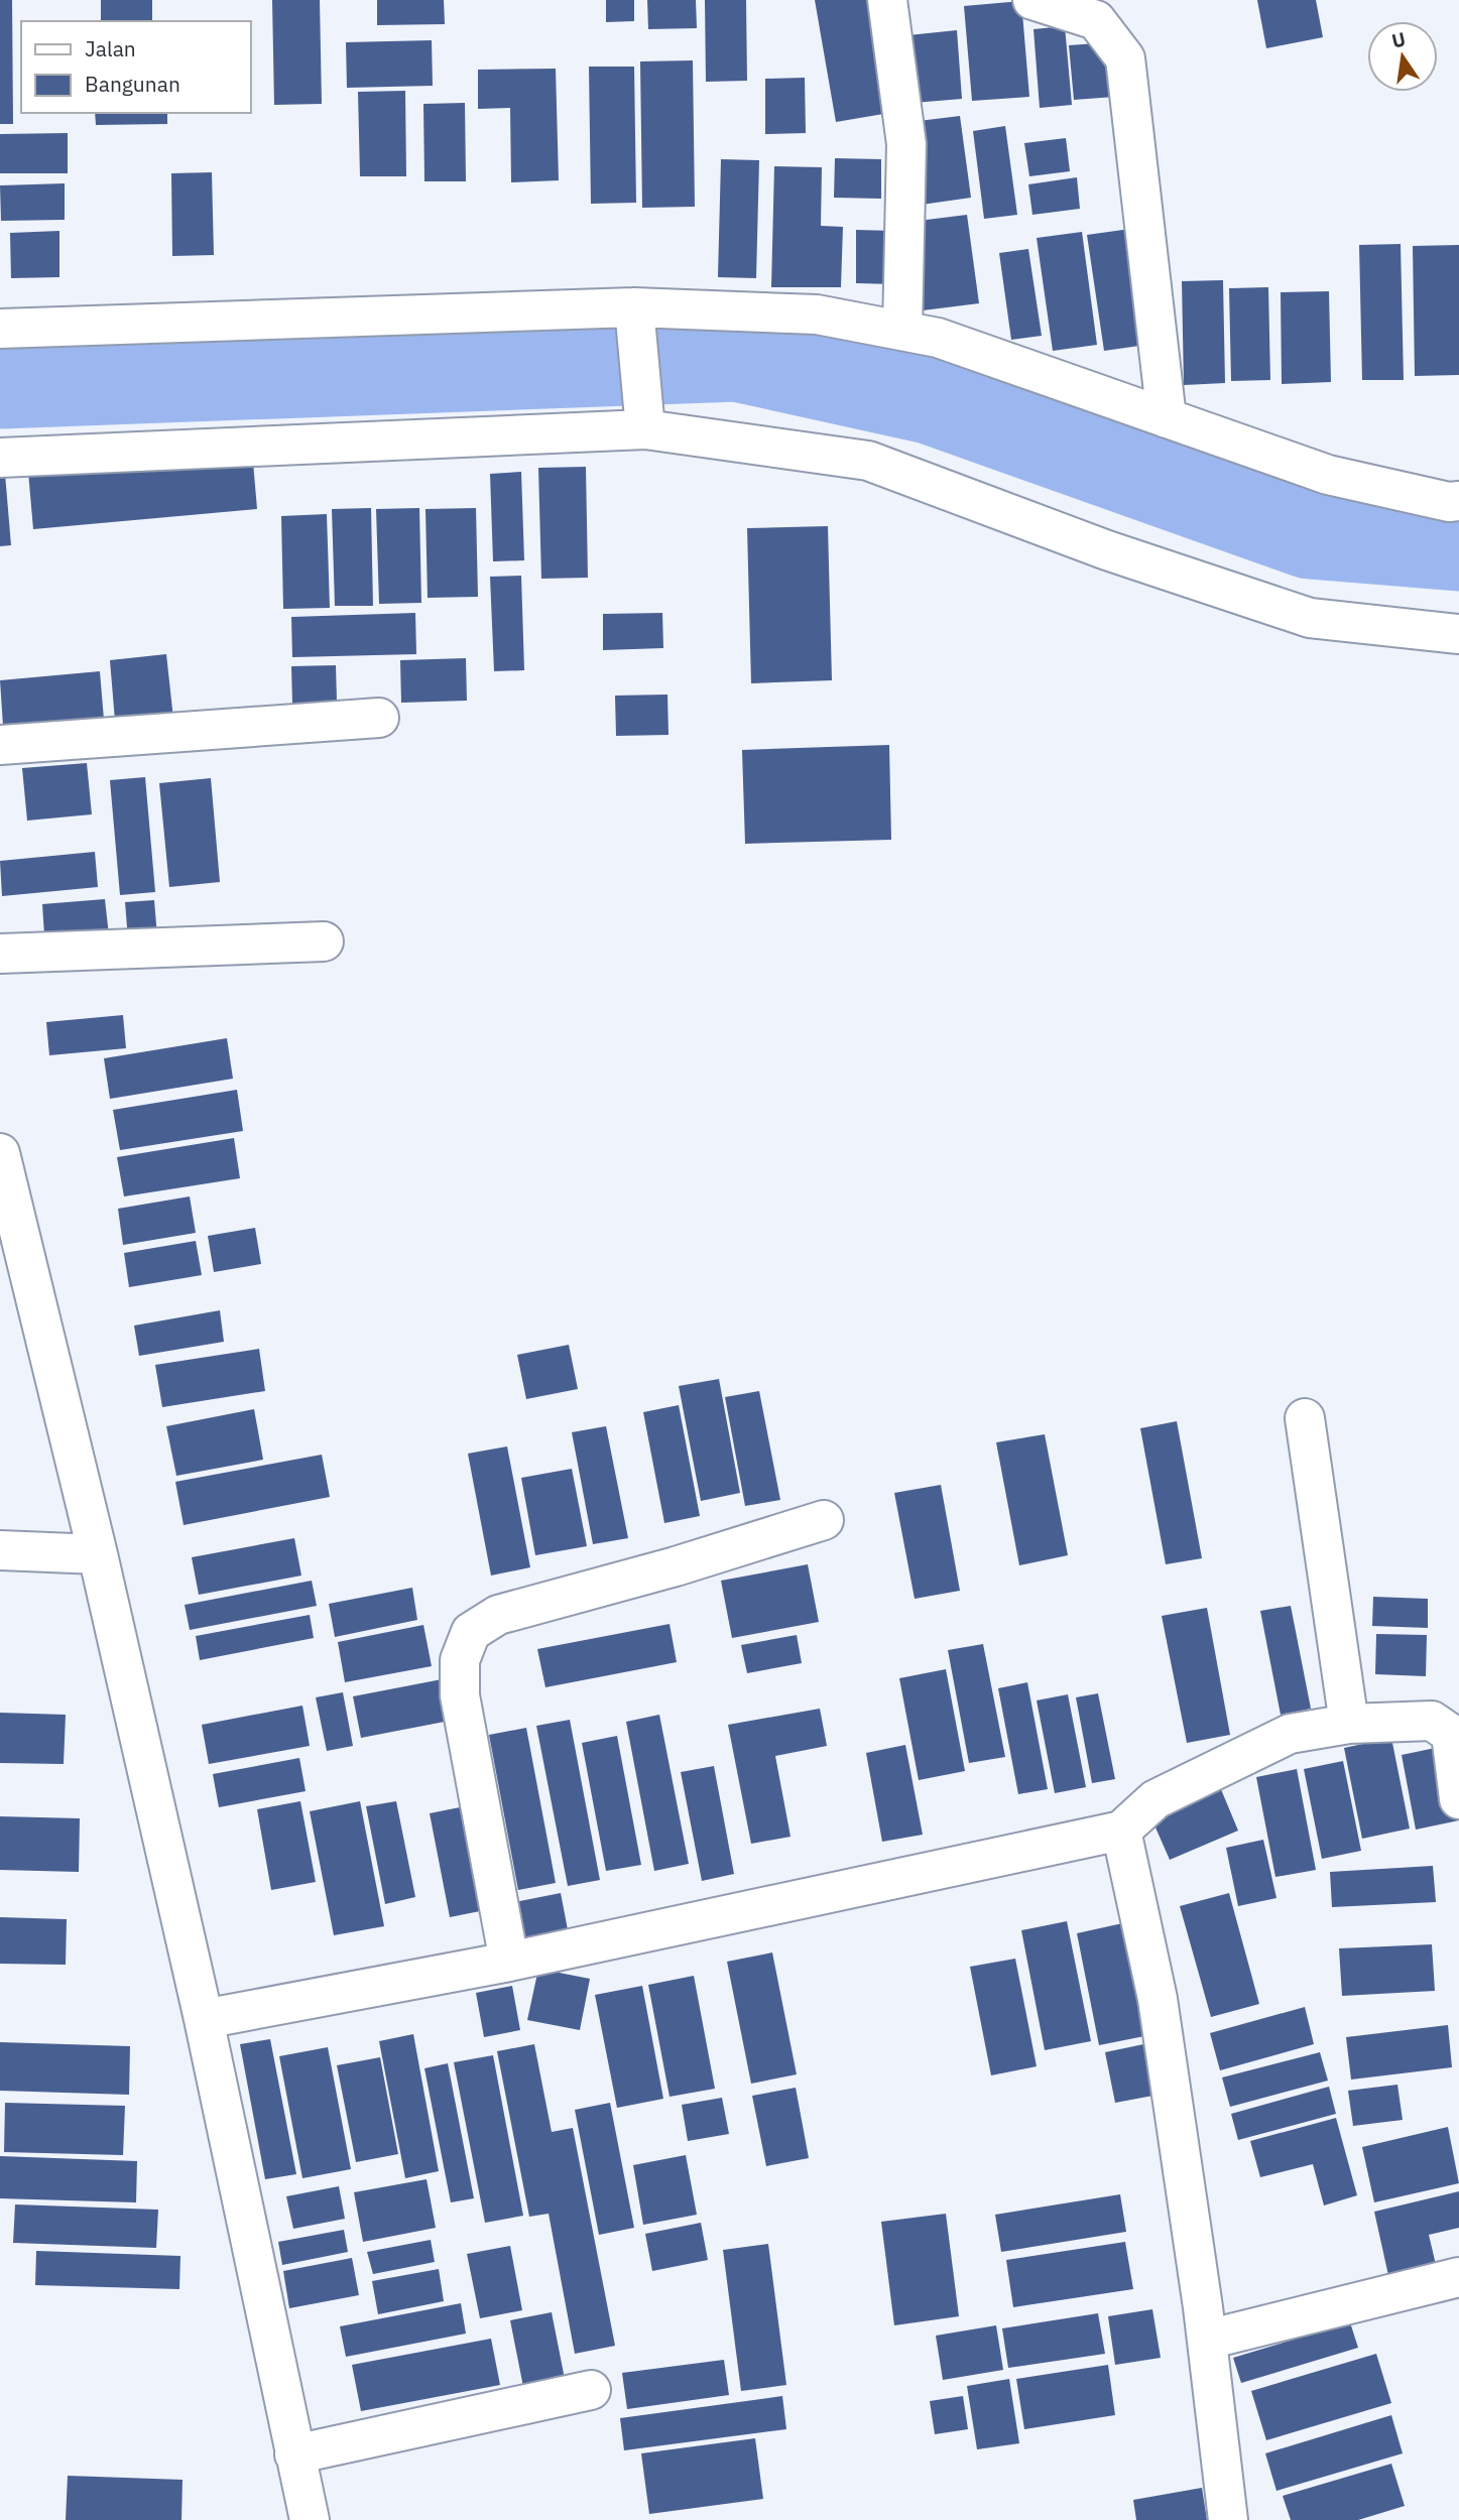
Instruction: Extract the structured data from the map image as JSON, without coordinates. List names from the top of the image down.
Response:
{
  "legend": ["Jalan", "Bangunan"],
  "north": "top"
}
